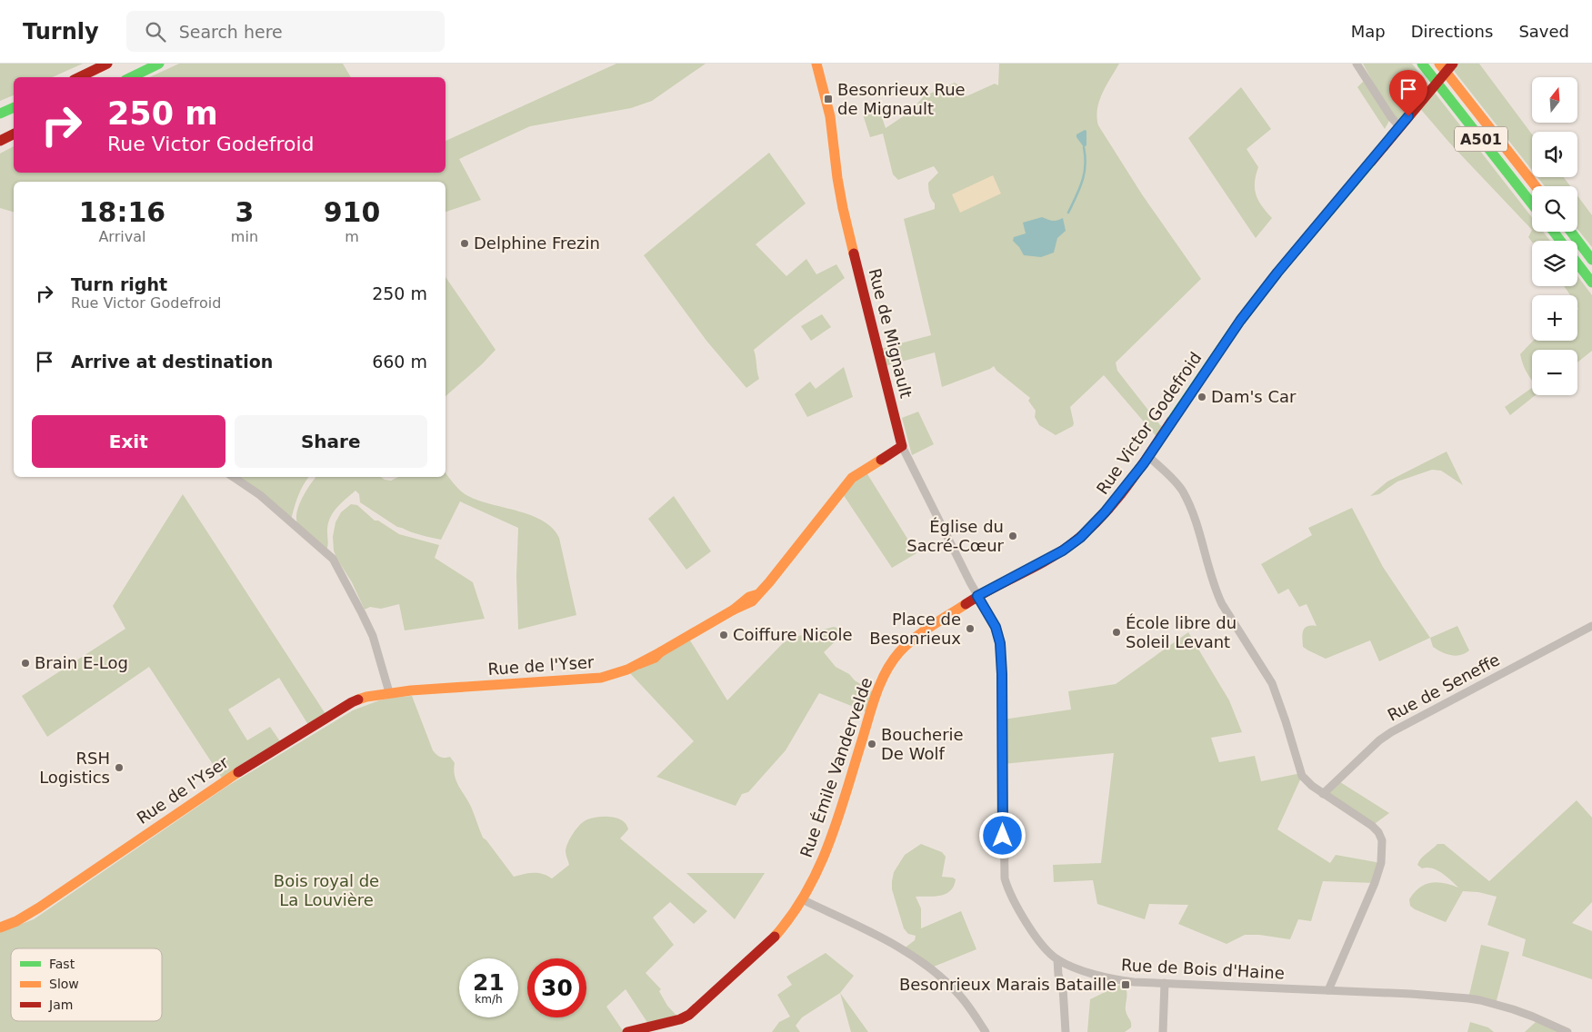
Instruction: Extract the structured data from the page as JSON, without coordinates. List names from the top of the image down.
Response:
{
  "streets": {
    "main road": [
      "A501",
      "Rue de Mignault",
      "Rue Victor Godefroid",
      "Rue de l'Yser",
      "Rue Émile Vandervelde"
    ],
    "street": ["Rue de Seneffe", "Rue de Bois d'Haine"]
  },
  "crossings": [
    ["Rue de Mignault", "Rue Victor Godefroid"],
    ["Rue de Mignault", "Rue de l'Yser"],
    ["Rue de Mignault", "Rue Émile Vandervelde"],
    ["Rue de Mignault", "Rue de Bois d'Haine"],
    ["Rue Victor Godefroid", "Rue Émile Vandervelde"],
    ["Rue Victor Godefroid", "Rue de Bois d'Haine"],
    ["Rue Émile Vandervelde", "Rue de Bois d'Haine"]
  ],
  "parks": ["Bois royal de La Louvière"],
  "places": {
    "transit": ["Besonrieux Rue de Mignault", "Besonrieux Marais Bataille"],
    "other": [
      "Delphine Frezin",
      "Dam's Car",
      "Église du Sacré-Cœur",
      "Place de Besonrieux",
      "École libre du Soleil Levant",
      "Coiffure Nicole",
      "Brain E-Log",
      "Boucherie De Wolf",
      "RSH Logistics"
    ]
  },
  "legend": ["Fast", "Slow", "Jam"],
  "north": "top",
  "page": {
    "header": "Turnly",
    "search": "Search here",
    "nav": ["Map", "Directions", "Saved"],
    "map_buttons": ["+", "−"],
    "turn": ["250 m", "Rue Victor Godefroid"],
    "eta": [
      "18:16",
      "Arrival",
      "3",
      "min",
      "910",
      "m"
    ],
    "list": [
      {
        "name": "Turn right",
        "note": "Rue Victor Godefroid",
        "value": "250 m"
      },
      {
        "name": "Arrive at destination",
        "value": "660 m"
      }
    ],
    "buttons": ["Exit", "Share"],
    "speed": "21 km/h",
    "limit": "30"
  }
}
